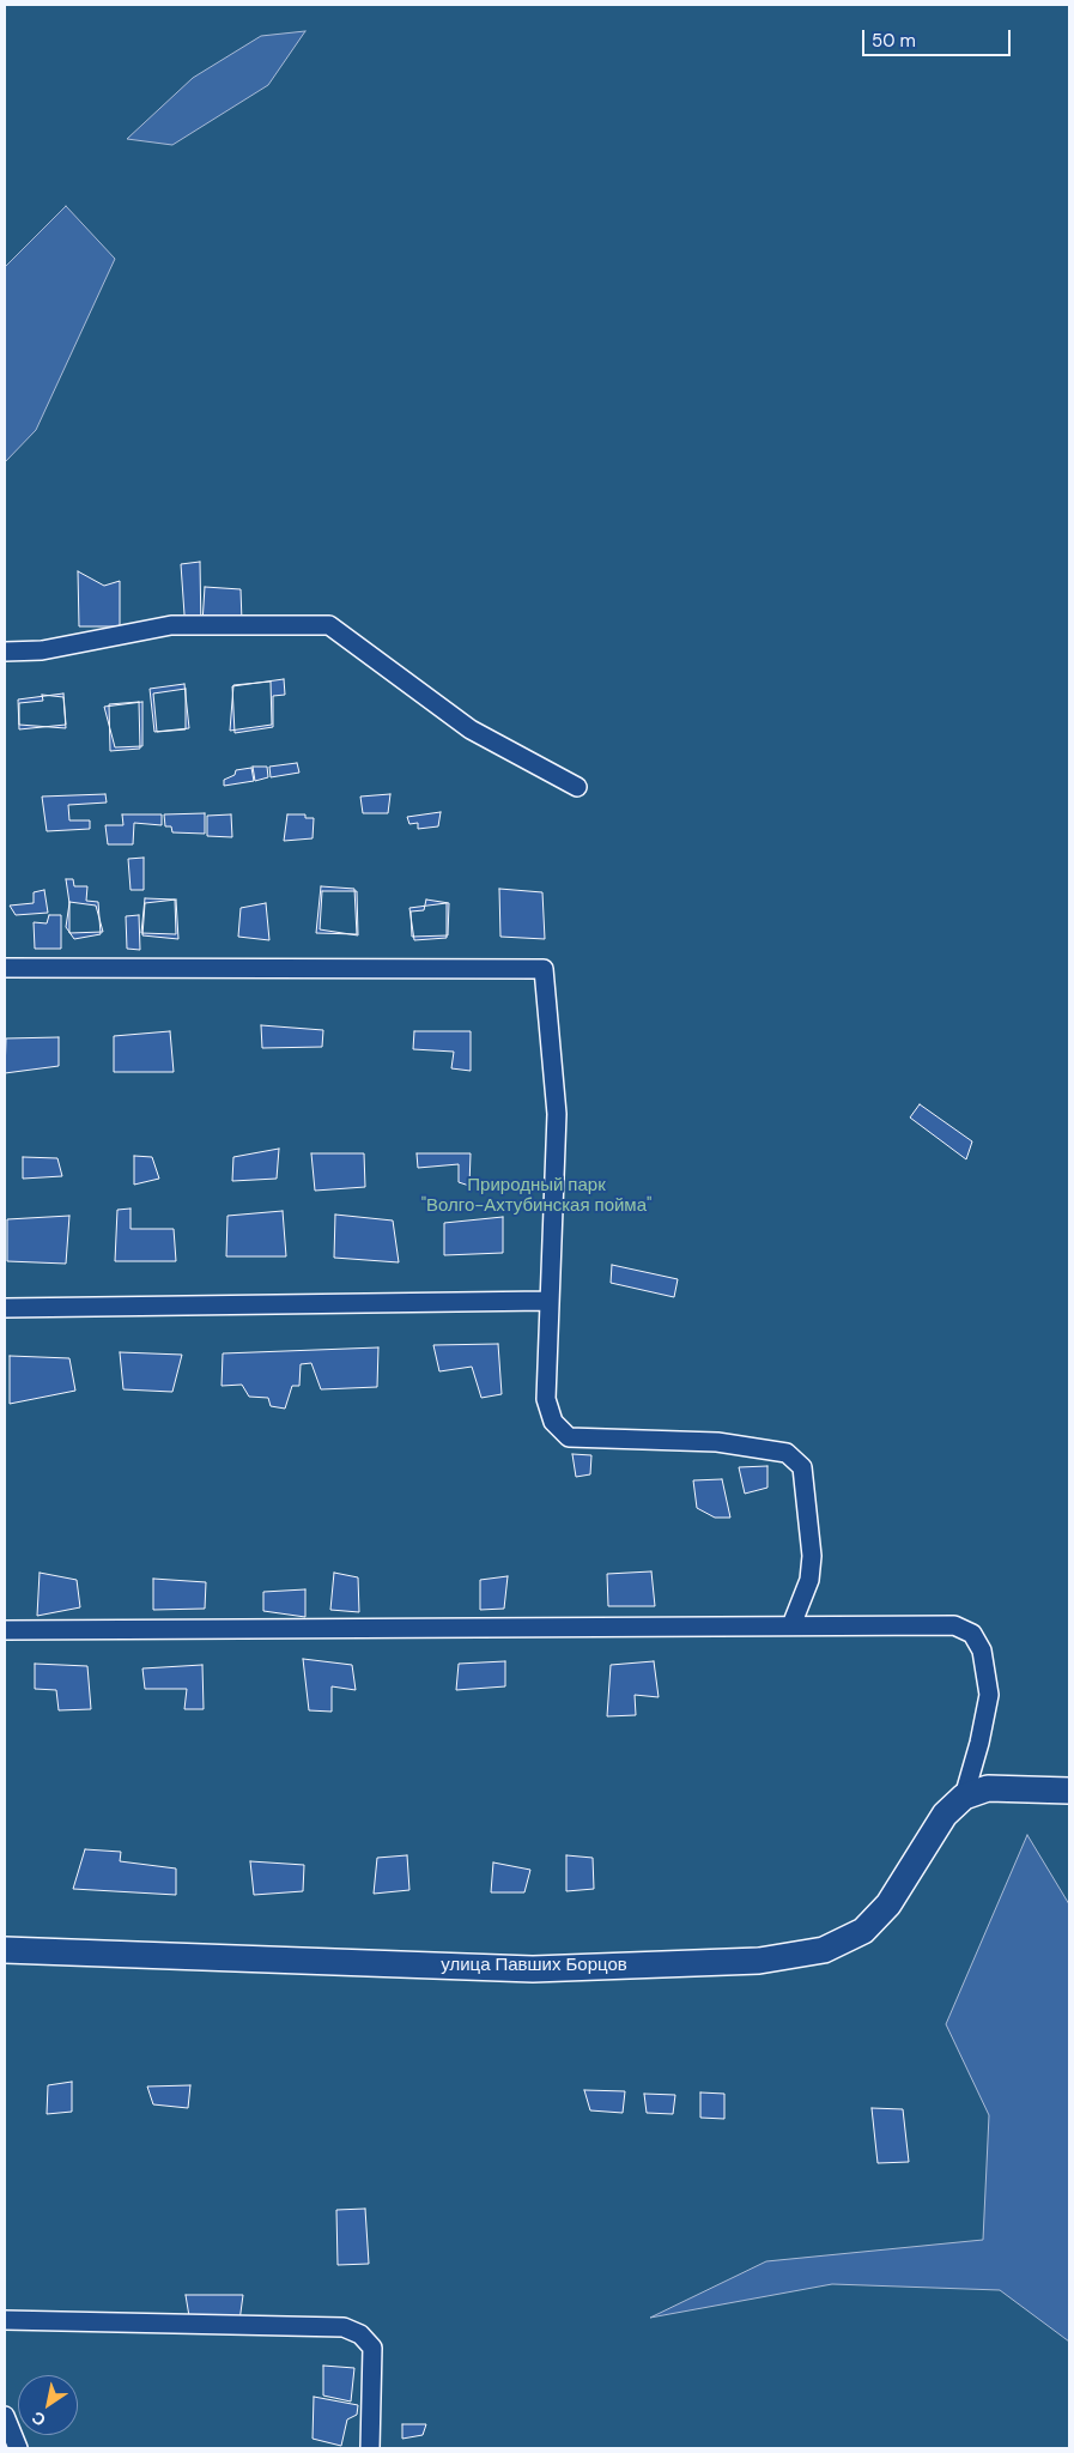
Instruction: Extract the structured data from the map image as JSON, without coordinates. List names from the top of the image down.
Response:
{
  "streets": {
    "street": ["улица Павших Борцов"]
  },
  "parks": ["Природный парк \"Волго-Ахтубинская пойма\""],
  "scale_bar": "50 m",
  "north": "bottom left"
}
